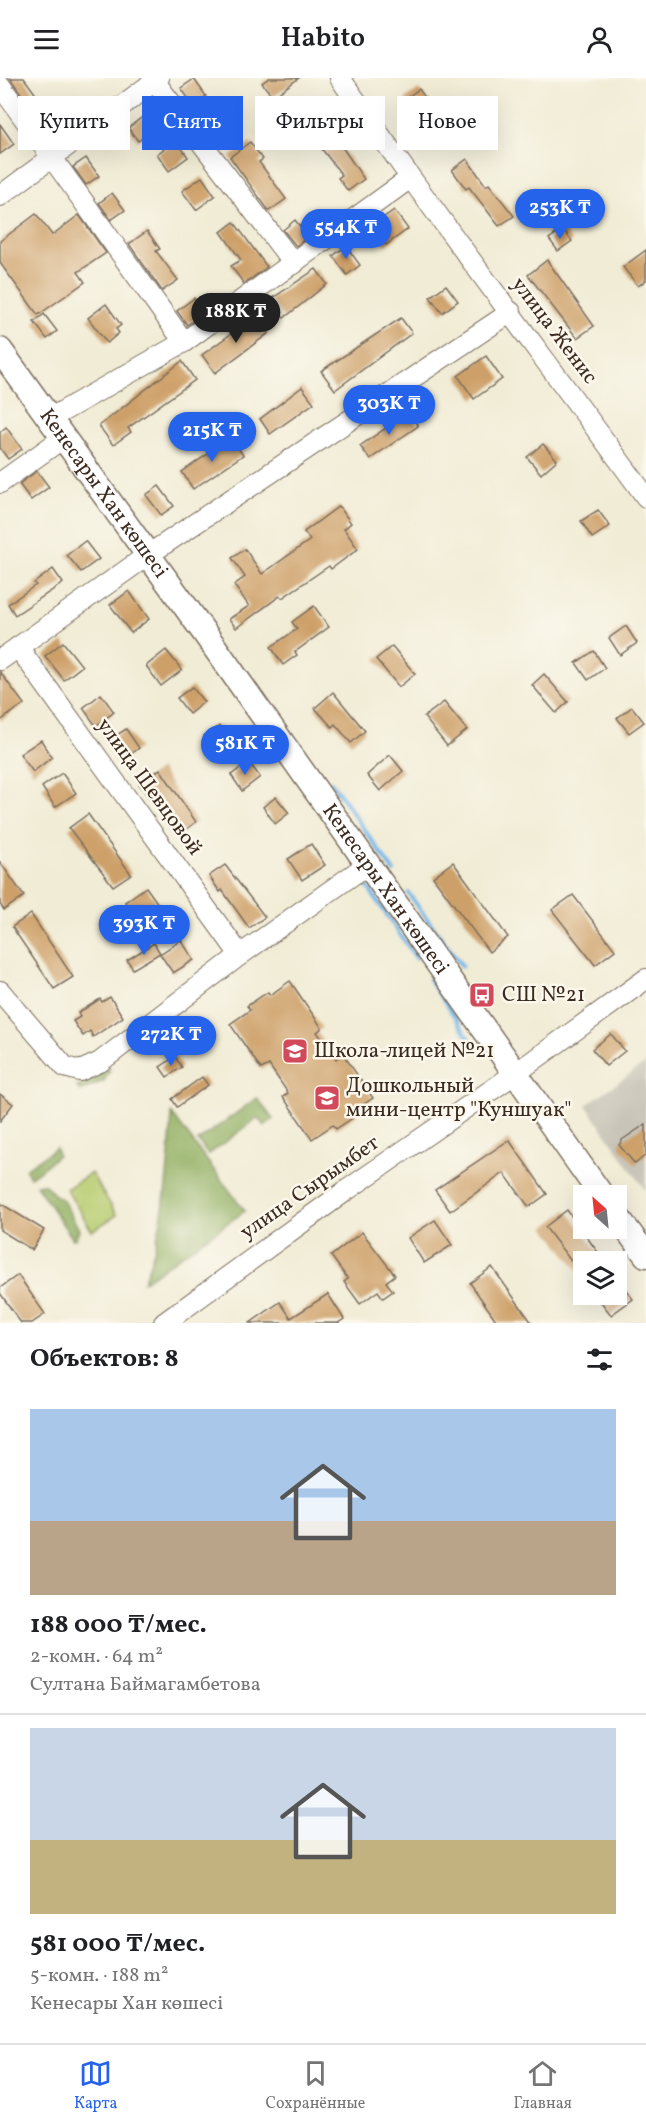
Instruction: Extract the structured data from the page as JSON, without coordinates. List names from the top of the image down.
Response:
{
  "streets": {
    "main road": ["Кенесары Хан көшесі"],
    "street": ["улица Женис", "улица Шевцовой", "улица Сырымбет"]
  },
  "crossings": [
    ["Кенесары Хан көшесі", "улица Сырымбет"]
  ],
  "places": {
    "bus stop": ["СШ №21"],
    "school or university": ["Школа-лицей №21", "Дошкольный мини-центр \"Куншуак\""]
  },
  "north": "top left",
  "page": {
    "header": "Habito",
    "chip": [
      "Купить",
      "Снять",
      "Фильтры",
      "Новое"
    ],
    "price": [
      "253K ₸",
      "554K ₸",
      "188K ₸",
      "303K ₸",
      "215K ₸",
      "581K ₸",
      "393K ₸",
      "272K ₸"
    ],
    "heading": "Объектов: 8",
    "list": [
      {
        "name": "188 000 ₸/мес.",
        "note": "2-комн. · 64 m² · Султана Баймагамбетова"
      },
      {
        "name": "581 000 ₸/мес.",
        "note": "5-комн. · 188 m² · Кенесары Хан көшесі"
      }
    ],
    "tabs": ["Карта", "Сохранённые", "Главная"]
  }
}
